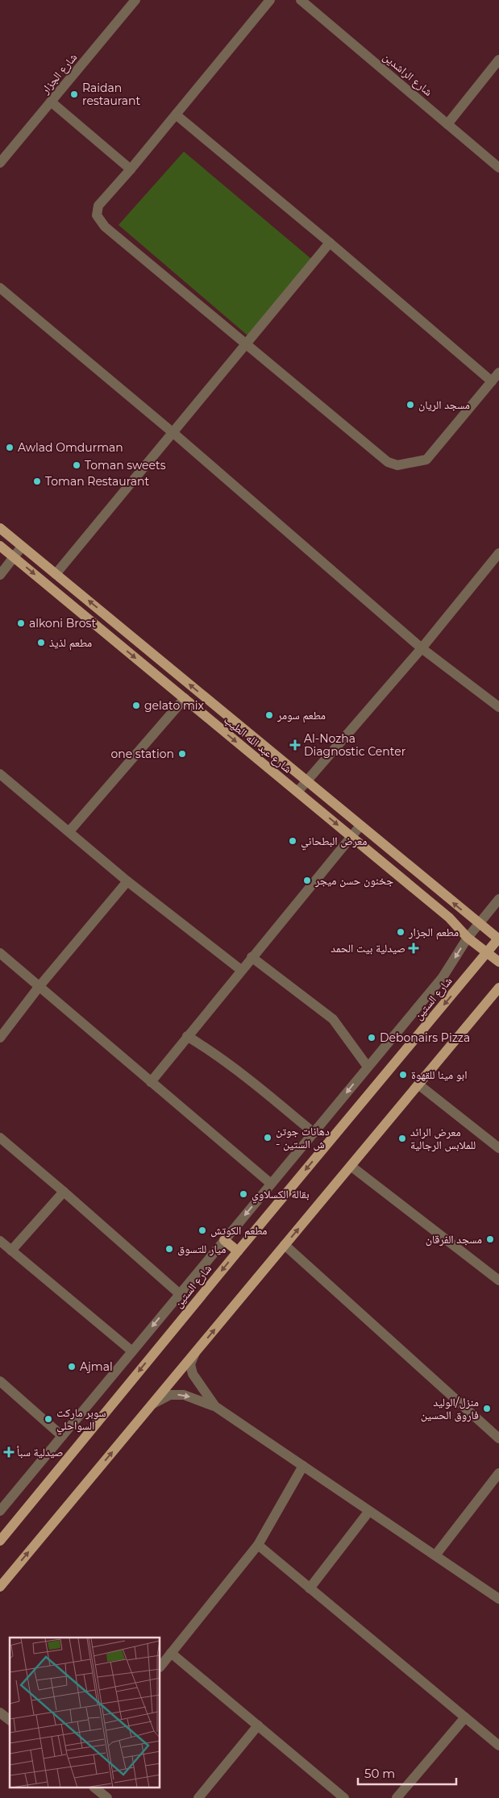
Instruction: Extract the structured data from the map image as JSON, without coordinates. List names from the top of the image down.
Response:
{
  "streets": {
    "main road": ["شارع عبد الله الطيب", "شارع الستين"],
    "street": ["شارع الجزار", "شارع الراشدين"]
  },
  "crossings": [
    ["شارع عبد الله الطيب", "شارع الستين"]
  ],
  "places": {
    "other": [
      "Raidan restaurant",
      "مسجد الريان",
      "Awlad Omdurman",
      "Toman sweets",
      "Toman Restaurant",
      "alkoni Brost",
      "مطعم لذيذ",
      "gelato mix",
      "مطعم سومر",
      "one station",
      "معرض البطحاني",
      "جخنون حسن ميجر",
      "مطعم الجزار",
      "Debonairs Pizza",
      "ابو مينا للقهوة",
      "دهانات جوتن - ش الستين",
      "معرض الرائد للملابس الرجالية",
      "بقالة الكسلاوي",
      "مطعم الكوتش",
      "مسجد الفرقان",
      "ميار للتسوق",
      "Ajmal",
      "منزل/الوليد فاروق الحسين",
      "سوبر ماركت السواحلي"
    ],
    "health": ["Al-Nozha Diagnostic Center", "صيدلية بيت الحمد", "صيدلية سبأ"]
  },
  "scale_bar": "50 m"
}
